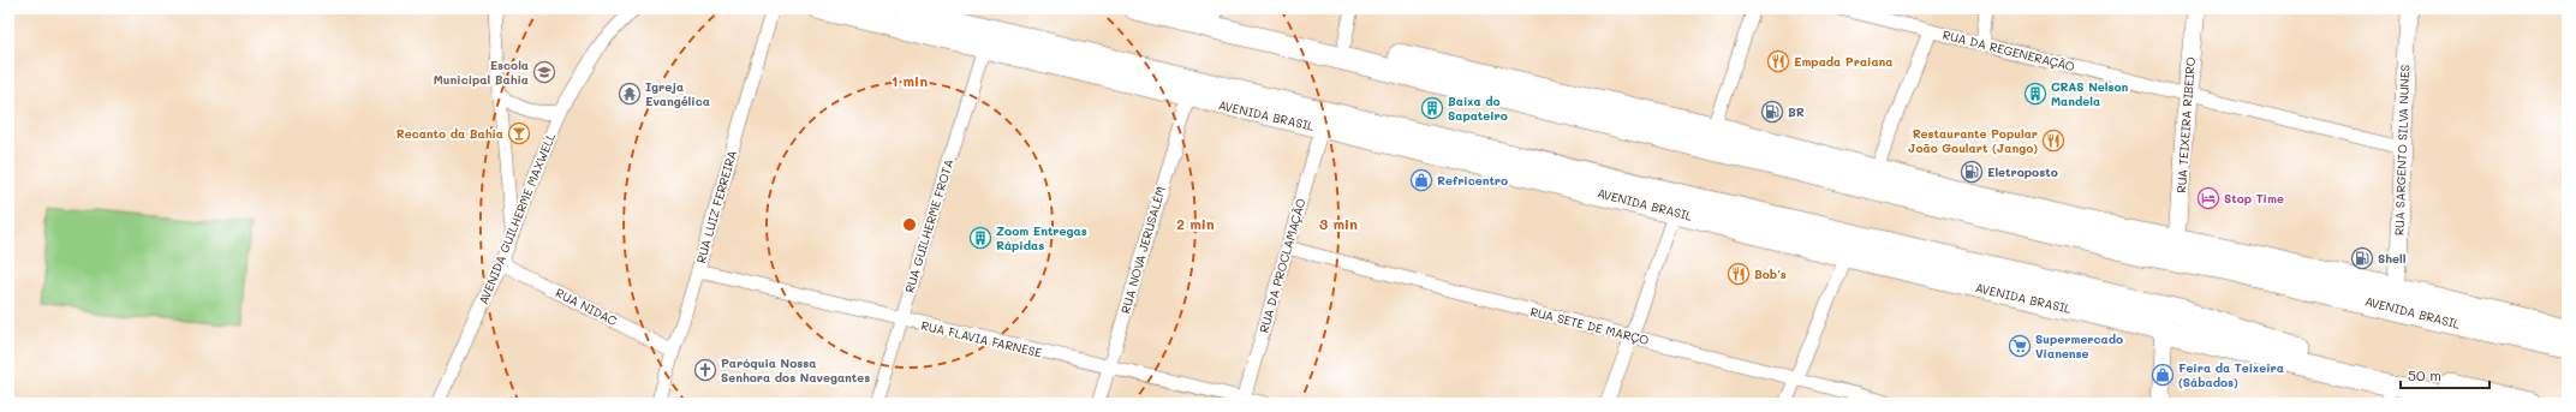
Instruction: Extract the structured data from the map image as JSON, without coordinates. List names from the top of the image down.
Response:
{
  "streets": {
    "highway": ["AVENIDA BRASIL"],
    "street": [
      "RUA DA REGENERAÇÃO",
      "RUA TEIXEIRA RIBEIRO",
      "RUA SARGENTO SILVA NUNES",
      "RUA LUIZ FERREIRA",
      "AVENIDA GUILHERME MAXWELL",
      "RUA GUILHERME FROTA",
      "RUA NOVA JERUSALÉM",
      "RUA DA PROCLAMAÇÃO",
      "RUA NIDAC",
      "RUA SETE DE MARÇO",
      "RUA FLAVIA FARNESE"
    ]
  },
  "crossings": [
    ["RUA DA REGENERAÇÃO", "RUA TEIXEIRA RIBEIRO"],
    ["RUA DA REGENERAÇÃO", "RUA SARGENTO SILVA NUNES"],
    ["AVENIDA BRASIL", "RUA TEIXEIRA RIBEIRO"],
    ["AVENIDA BRASIL", "RUA SARGENTO SILVA NUNES"],
    ["AVENIDA BRASIL", "RUA GUILHERME FROTA"],
    ["AVENIDA BRASIL", "RUA NOVA JERUSALÉM"],
    ["AVENIDA BRASIL", "RUA DA PROCLAMAÇÃO"],
    ["RUA LUIZ FERREIRA", "RUA NIDAC"],
    ["RUA LUIZ FERREIRA", "RUA FLAVIA FARNESE"],
    ["AVENIDA GUILHERME MAXWELL", "RUA NIDAC"],
    ["RUA GUILHERME FROTA", "RUA FLAVIA FARNESE"],
    ["RUA NOVA JERUSALÉM", "RUA FLAVIA FARNESE"],
    ["RUA DA PROCLAMAÇÃO", "RUA SETE DE MARÇO"],
    ["RUA DA PROCLAMAÇÃO", "RUA FLAVIA FARNESE"]
  ],
  "places": {
    "restaurant": ["Empada Praiana", "Restaurante Popular João Goulart (Jango)", "Bob's"],
    "school or university": ["Escola Municipal Bahia"],
    "temple": ["Igreja Evangélica"],
    "building": ["CRAS Nelson Mandela", "Baixa do Sapateiro", "Zoom Entregas Rápidas"],
    "fuel station": ["BR", "Eletroposto", "Shell"],
    "bar": ["Recanto da Bahia"],
    "shop": ["Refricentro", "Feira da Teixeira (Sábados)"],
    "hotel": ["Stop Time"],
    "supermarket": ["Supermercado Vianense"],
    "church": ["Paróquia Nossa Senhora dos Navegantes"]
  },
  "scale_bar": "50 m",
  "rings": ["1 min", "2 min", "3 min"]
}
